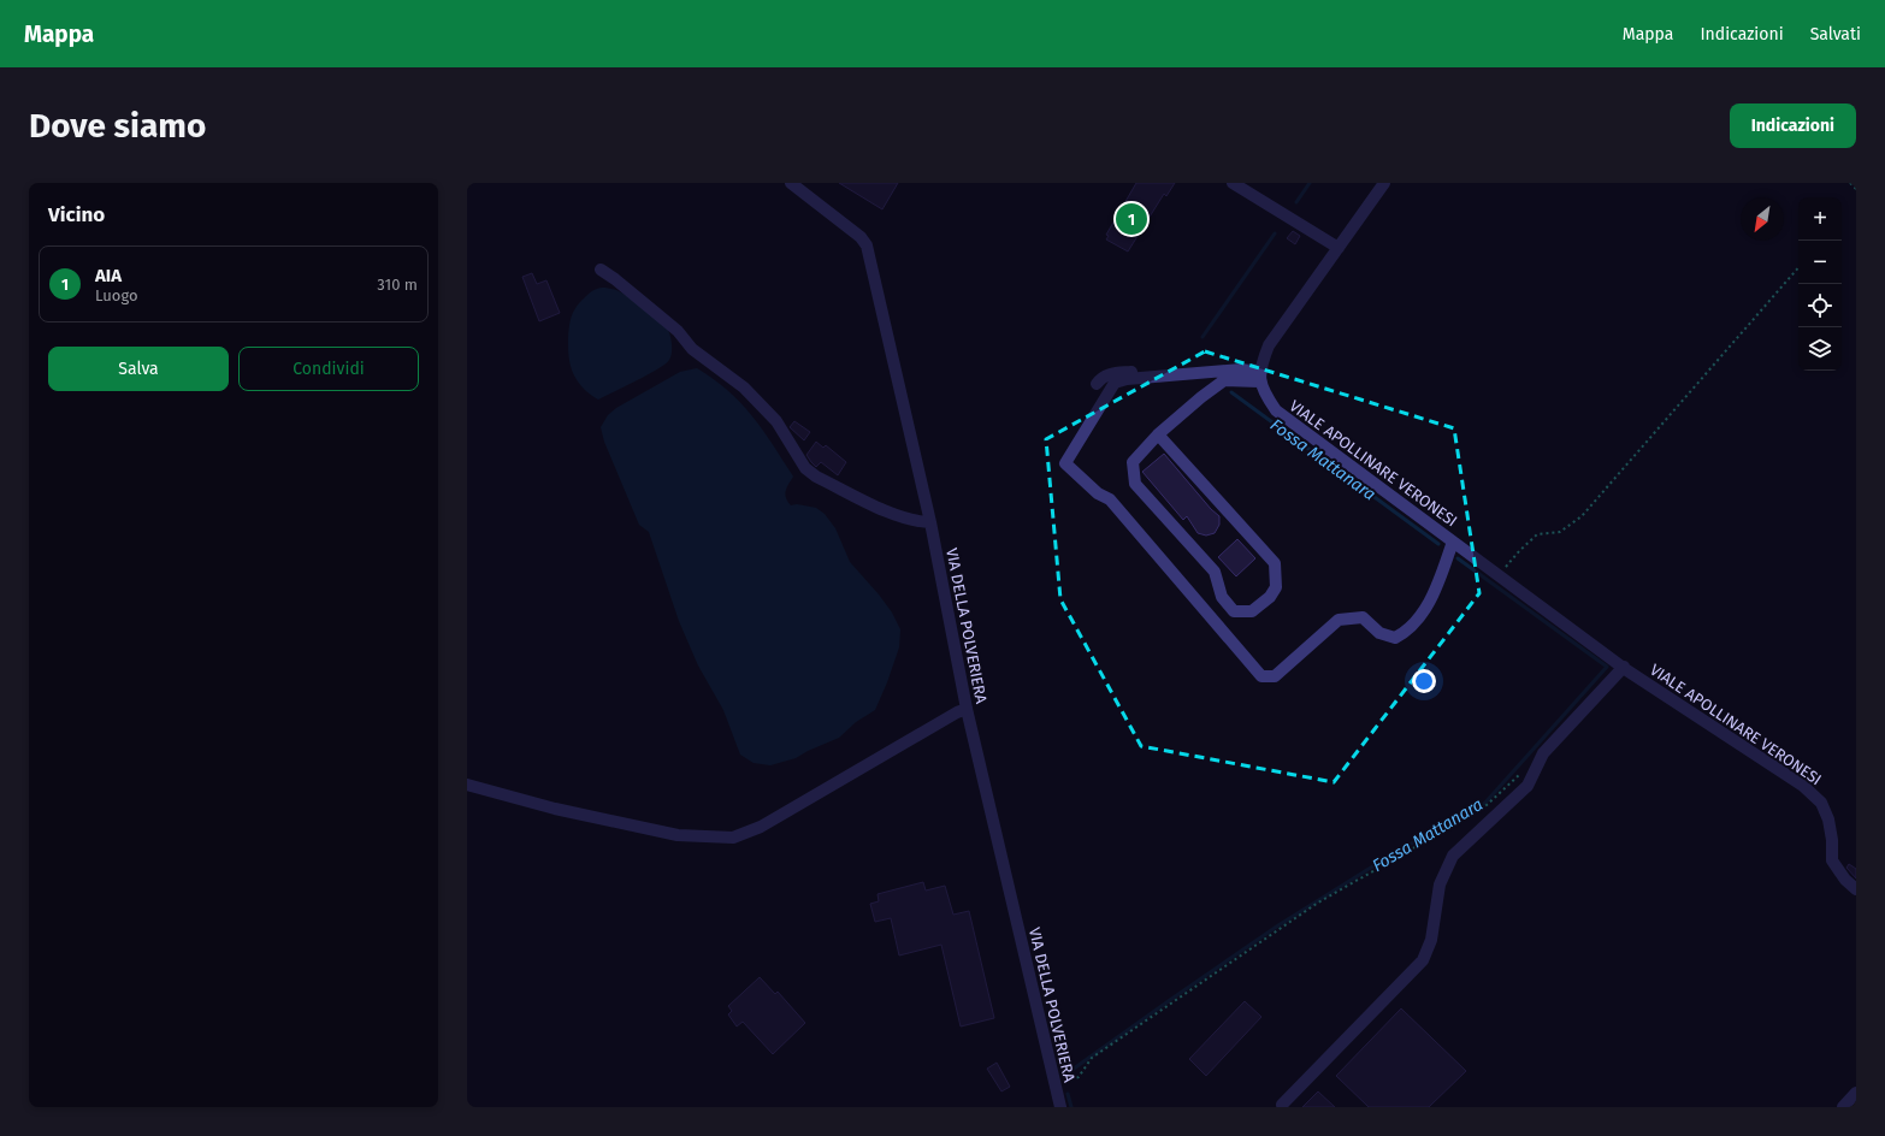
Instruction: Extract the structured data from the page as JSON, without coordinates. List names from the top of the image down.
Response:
{
  "streets": {
    "street": ["VIALE APOLLINARE VERONESI", "VIA DELLA POLVERIERA"]
  },
  "water": ["Fossa Mattanara"],
  "north": "bottom left",
  "page": {
    "header": "Mappa",
    "nav": ["Mappa", "Indicazioni", "Salvati"],
    "buttons": [
      "Indicazioni",
      ["Salva", "Condividi"]
    ],
    "title": "Dove siamo",
    "heading": "Vicino",
    "map_buttons": ["+", "−"],
    "pins": "1",
    "list": [
      {
        "mark": "1",
        "name": "AIA",
        "note": "Luogo",
        "value": "310 m"
      }
    ]
  }
}
